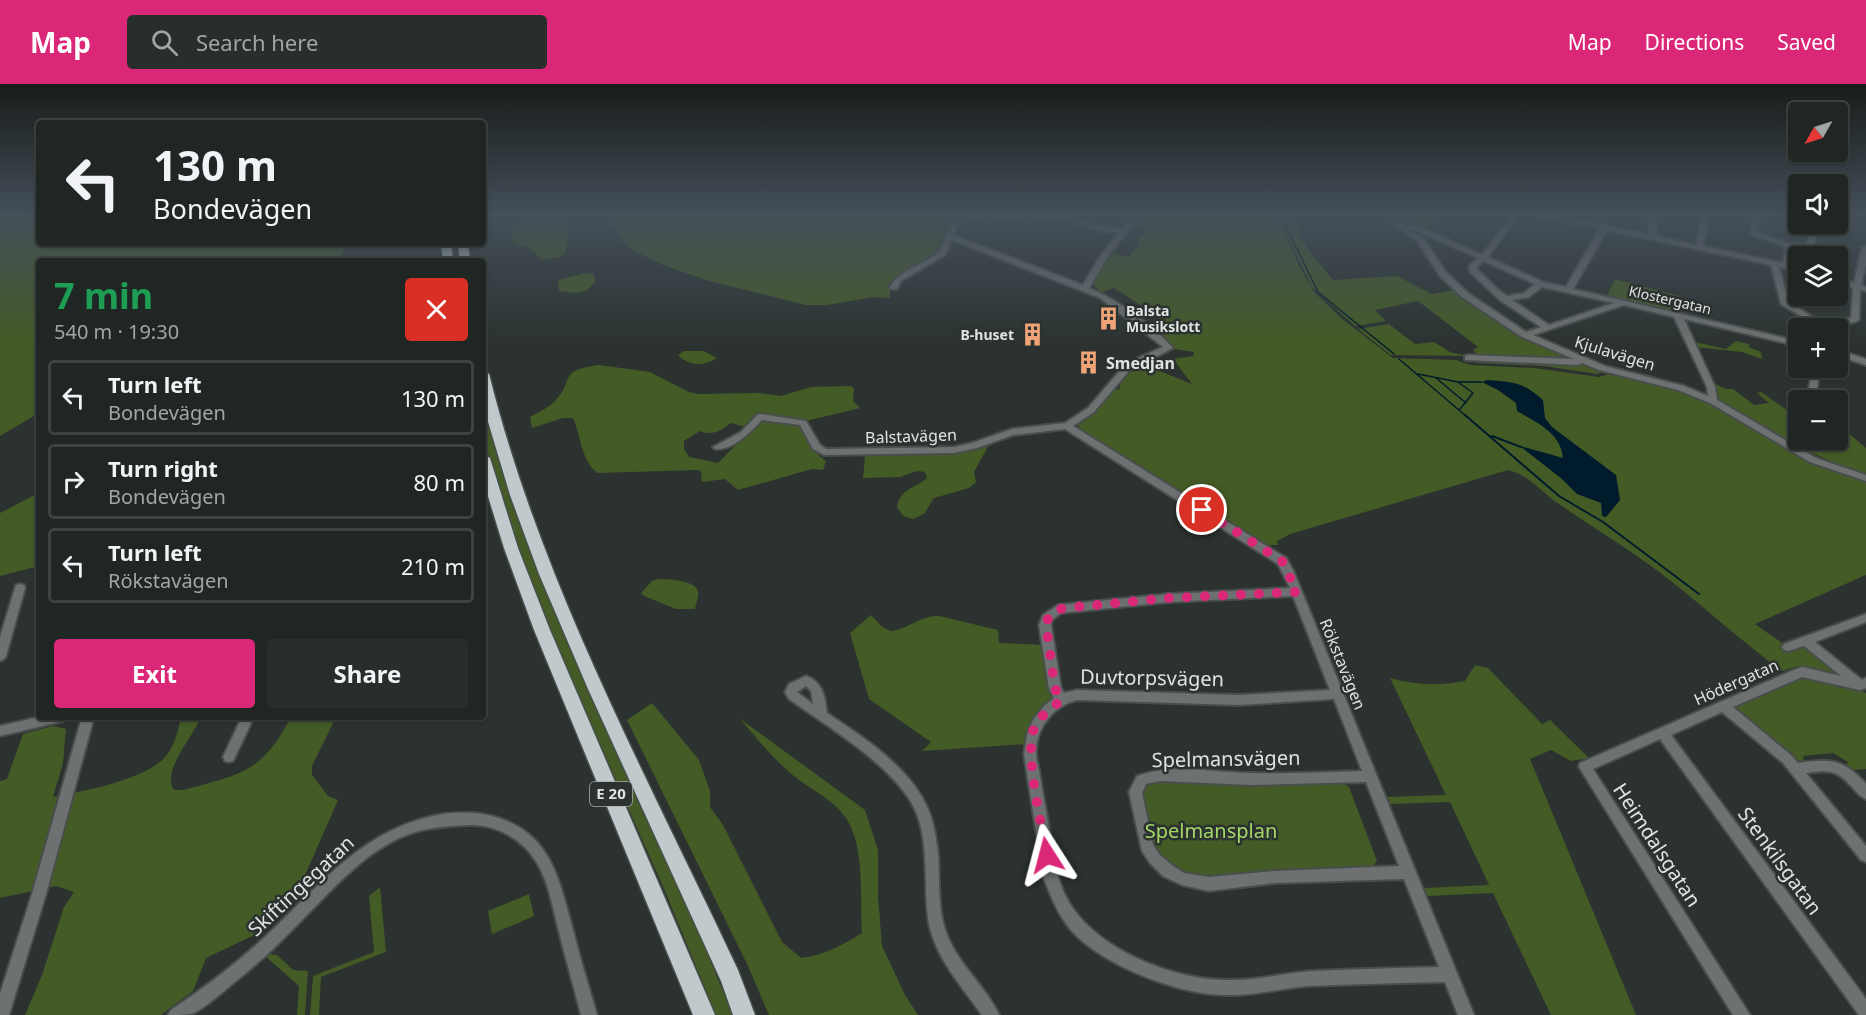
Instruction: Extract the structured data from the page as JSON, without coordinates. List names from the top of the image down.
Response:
{
  "streets": {
    "highway": ["E 20"],
    "street": [
      "Klostergatan",
      "Kjulavägen",
      "Balstavägen",
      "Rökstavägen",
      "Duvtorpsvägen",
      "Hödergatan",
      "Spelmansvägen",
      "Heimdalsgatan",
      "Stenkilsgatan",
      "Skiftingegatan"
    ]
  },
  "crossings": [
    ["Balstavägen", "Rökstavägen"],
    ["Rökstavägen", "Duvtorpsvägen"],
    ["Rökstavägen", "Spelmansvägen"],
    ["Hödergatan", "Heimdalsgatan"],
    ["Hödergatan", "Stenkilsgatan"],
    ["Heimdalsgatan", "Stenkilsgatan"]
  ],
  "parks": ["Spelmansplan"],
  "places": {
    "building": ["Balsta Musikslott", "B-huset", "Smedjan"]
  },
  "north": "bottom left",
  "page": {
    "header": "Map",
    "search": "Search here",
    "nav": ["Map", "Directions", "Saved"],
    "map_buttons": ["+", "−"],
    "turn": ["130 m", "Bondevägen"],
    "heading": ["7 min", "540 m · 19:30"],
    "list": [
      {
        "name": "Turn left",
        "note": "Bondevägen",
        "value": "130 m"
      },
      {
        "name": "Turn right",
        "note": "Bondevägen",
        "value": "80 m"
      },
      {
        "name": "Turn left",
        "note": "Rökstavägen",
        "value": "210 m"
      }
    ],
    "buttons": ["Exit", "Share"]
  }
}
